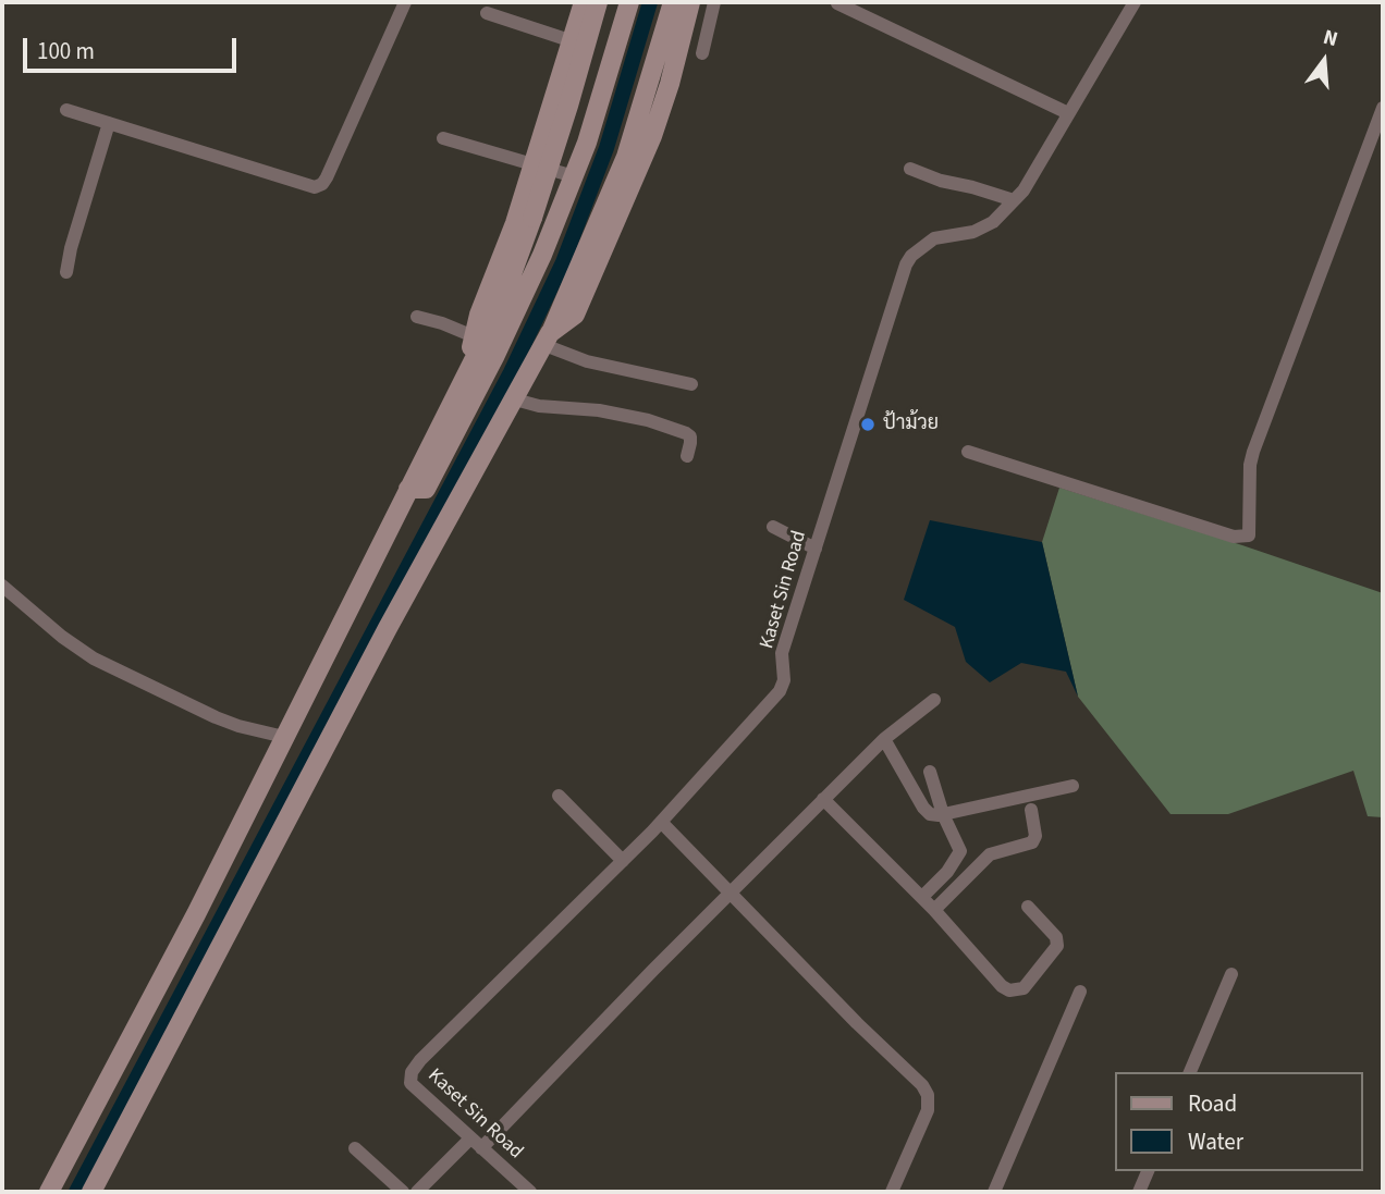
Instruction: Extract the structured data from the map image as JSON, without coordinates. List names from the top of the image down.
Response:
{
  "streets": {
    "street": ["Kaset Sin Road"]
  },
  "places": ["ป้าม้วย"],
  "legend": ["Road", "Water"],
  "scale_bar": "100 m",
  "north": "top"
}
